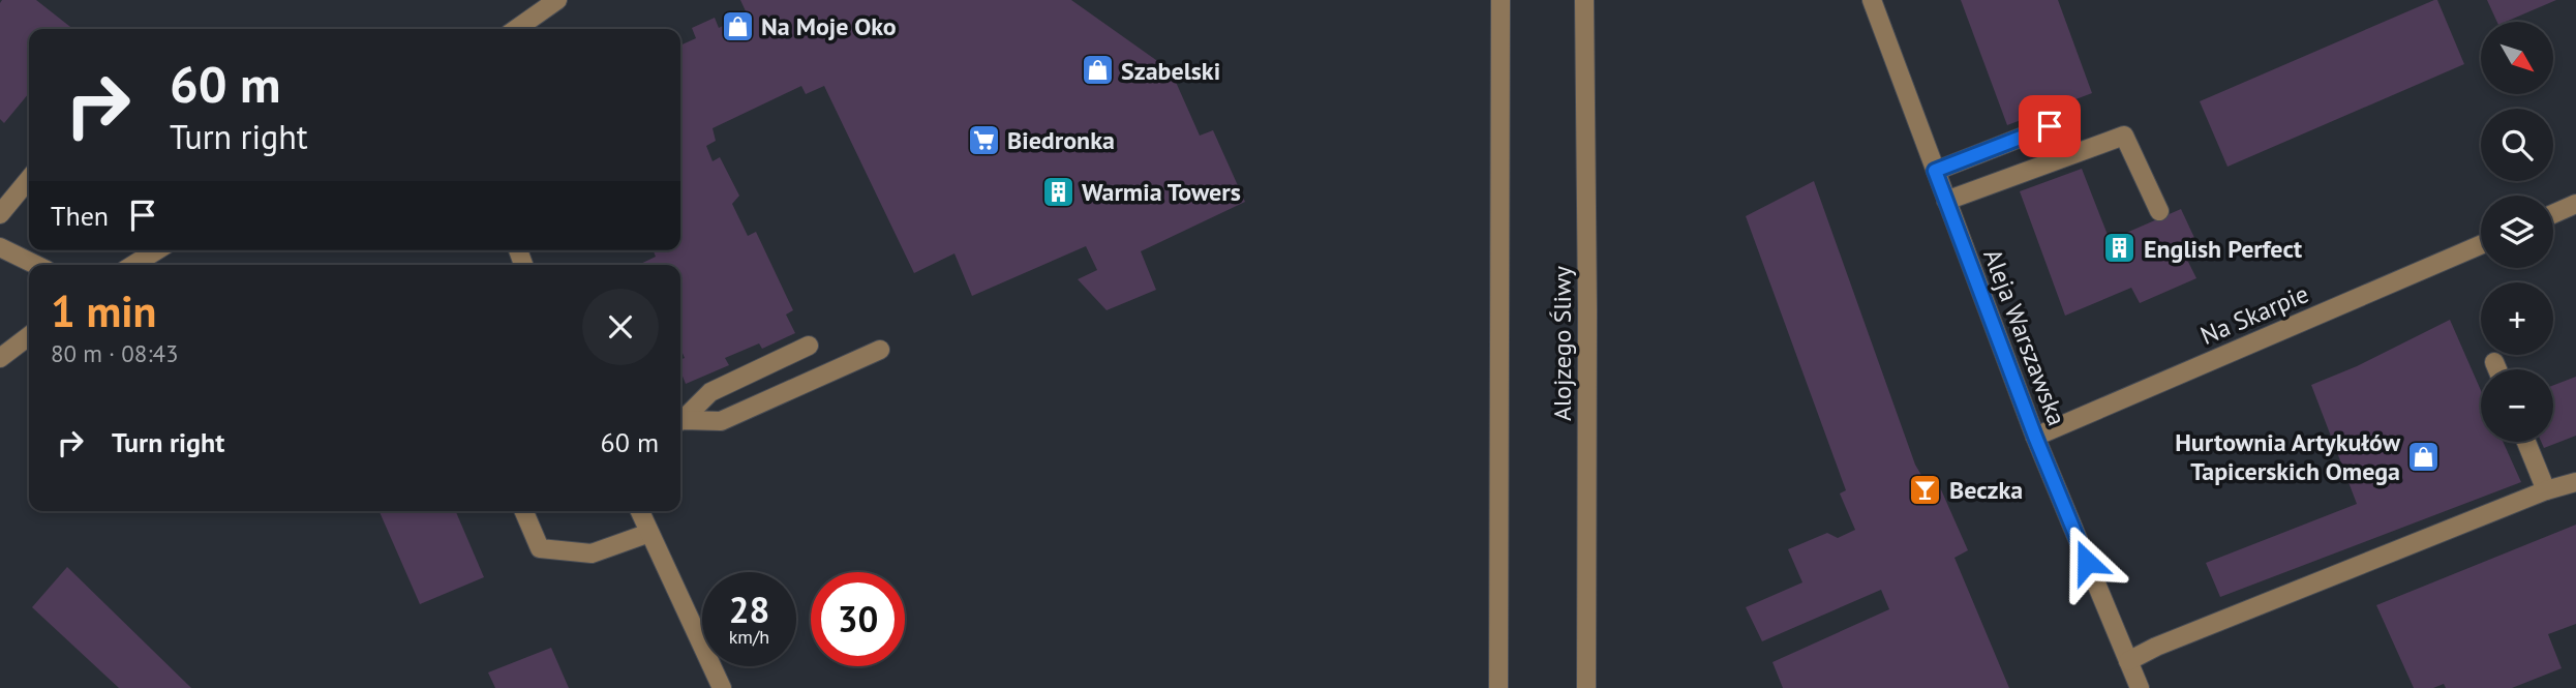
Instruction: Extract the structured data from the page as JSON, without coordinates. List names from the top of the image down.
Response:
{
  "streets": {
    "street": ["Na Skarpie", "Aleja Warszawska", "Alojzego Śliwy"]
  },
  "crossings": [
    ["Na Skarpie", "Aleja Warszawska"]
  ],
  "places": {
    "shop": ["Na Moje Oko", "Szabelski", "Hurtownia Artykułów Tapicerskich Omega"],
    "supermarket": ["Biedronka"],
    "building": ["Warmia Towers", "English Perfect"],
    "bar": ["Beczka"]
  },
  "north": "bottom right",
  "page": {
    "map_buttons": ["+", "−"],
    "turn": ["60 m", "Turn right"],
    "then": "Then",
    "heading": ["1 min", "80 m · 08:43"],
    "list": [
      {
        "name": "Turn right",
        "value": "60 m"
      }
    ],
    "speed": "28 km/h",
    "limit": "30"
  }
}
